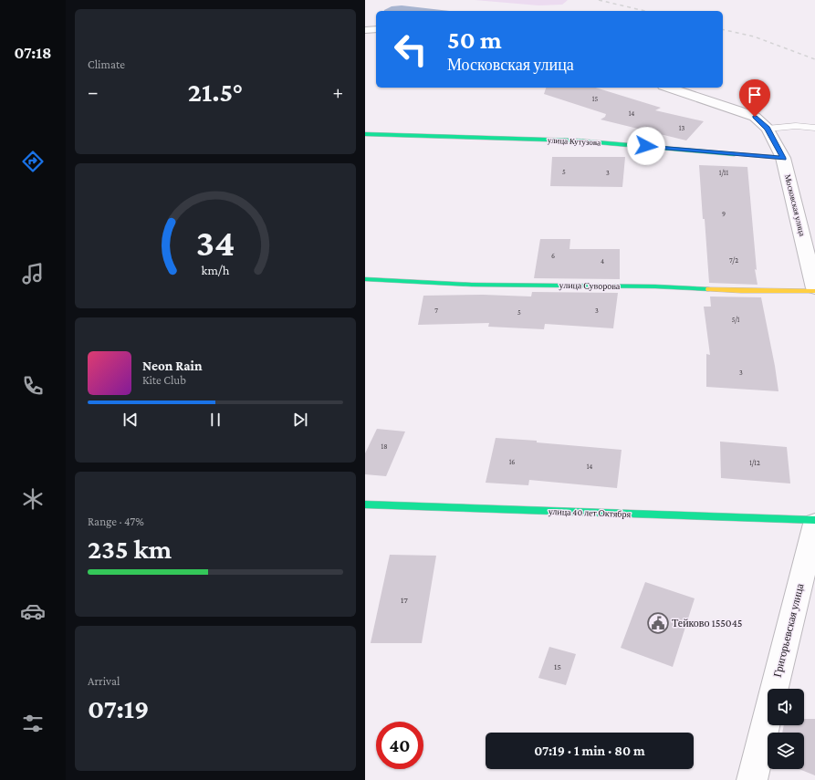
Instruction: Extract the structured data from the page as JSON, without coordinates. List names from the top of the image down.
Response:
{
  "streets": {
    "street": [
      "улица Кутузова",
      "Московская улица",
      "улица Суворова",
      "улица 40 лет Октября",
      "Григорьевская улица"
    ]
  },
  "crossings": [
    ["улица Кутузова", "Московская улица"],
    ["Московская улица", "улица Суворова"]
  ],
  "places": {
    "public building": ["Тейково 155045"]
  },
  "house_numbers": [
    "15",
    "14",
    "13",
    "5",
    "3",
    "1/11",
    "9",
    "6",
    "7/2",
    "4",
    "7",
    "3",
    "5",
    "5/1",
    "3",
    "18",
    "16",
    "1/12",
    "14",
    "17",
    "15"
  ],
  "page": {
    "tabs": "07:18",
    "tile": [
      "Climate",
      ["Range · 47%", "235 km"],
      ["Arrival", "07:19"]
    ],
    "turn": ["50 m", "Московская улица"],
    "heat": ["−", "21.5°", "+"],
    "song": ["Neon Rain", "Kite Club"],
    "limit": "40",
    "trip": "07:19 · 1 min · 80 m",
    "gauge": ["34", "km/h"]
  }
}
